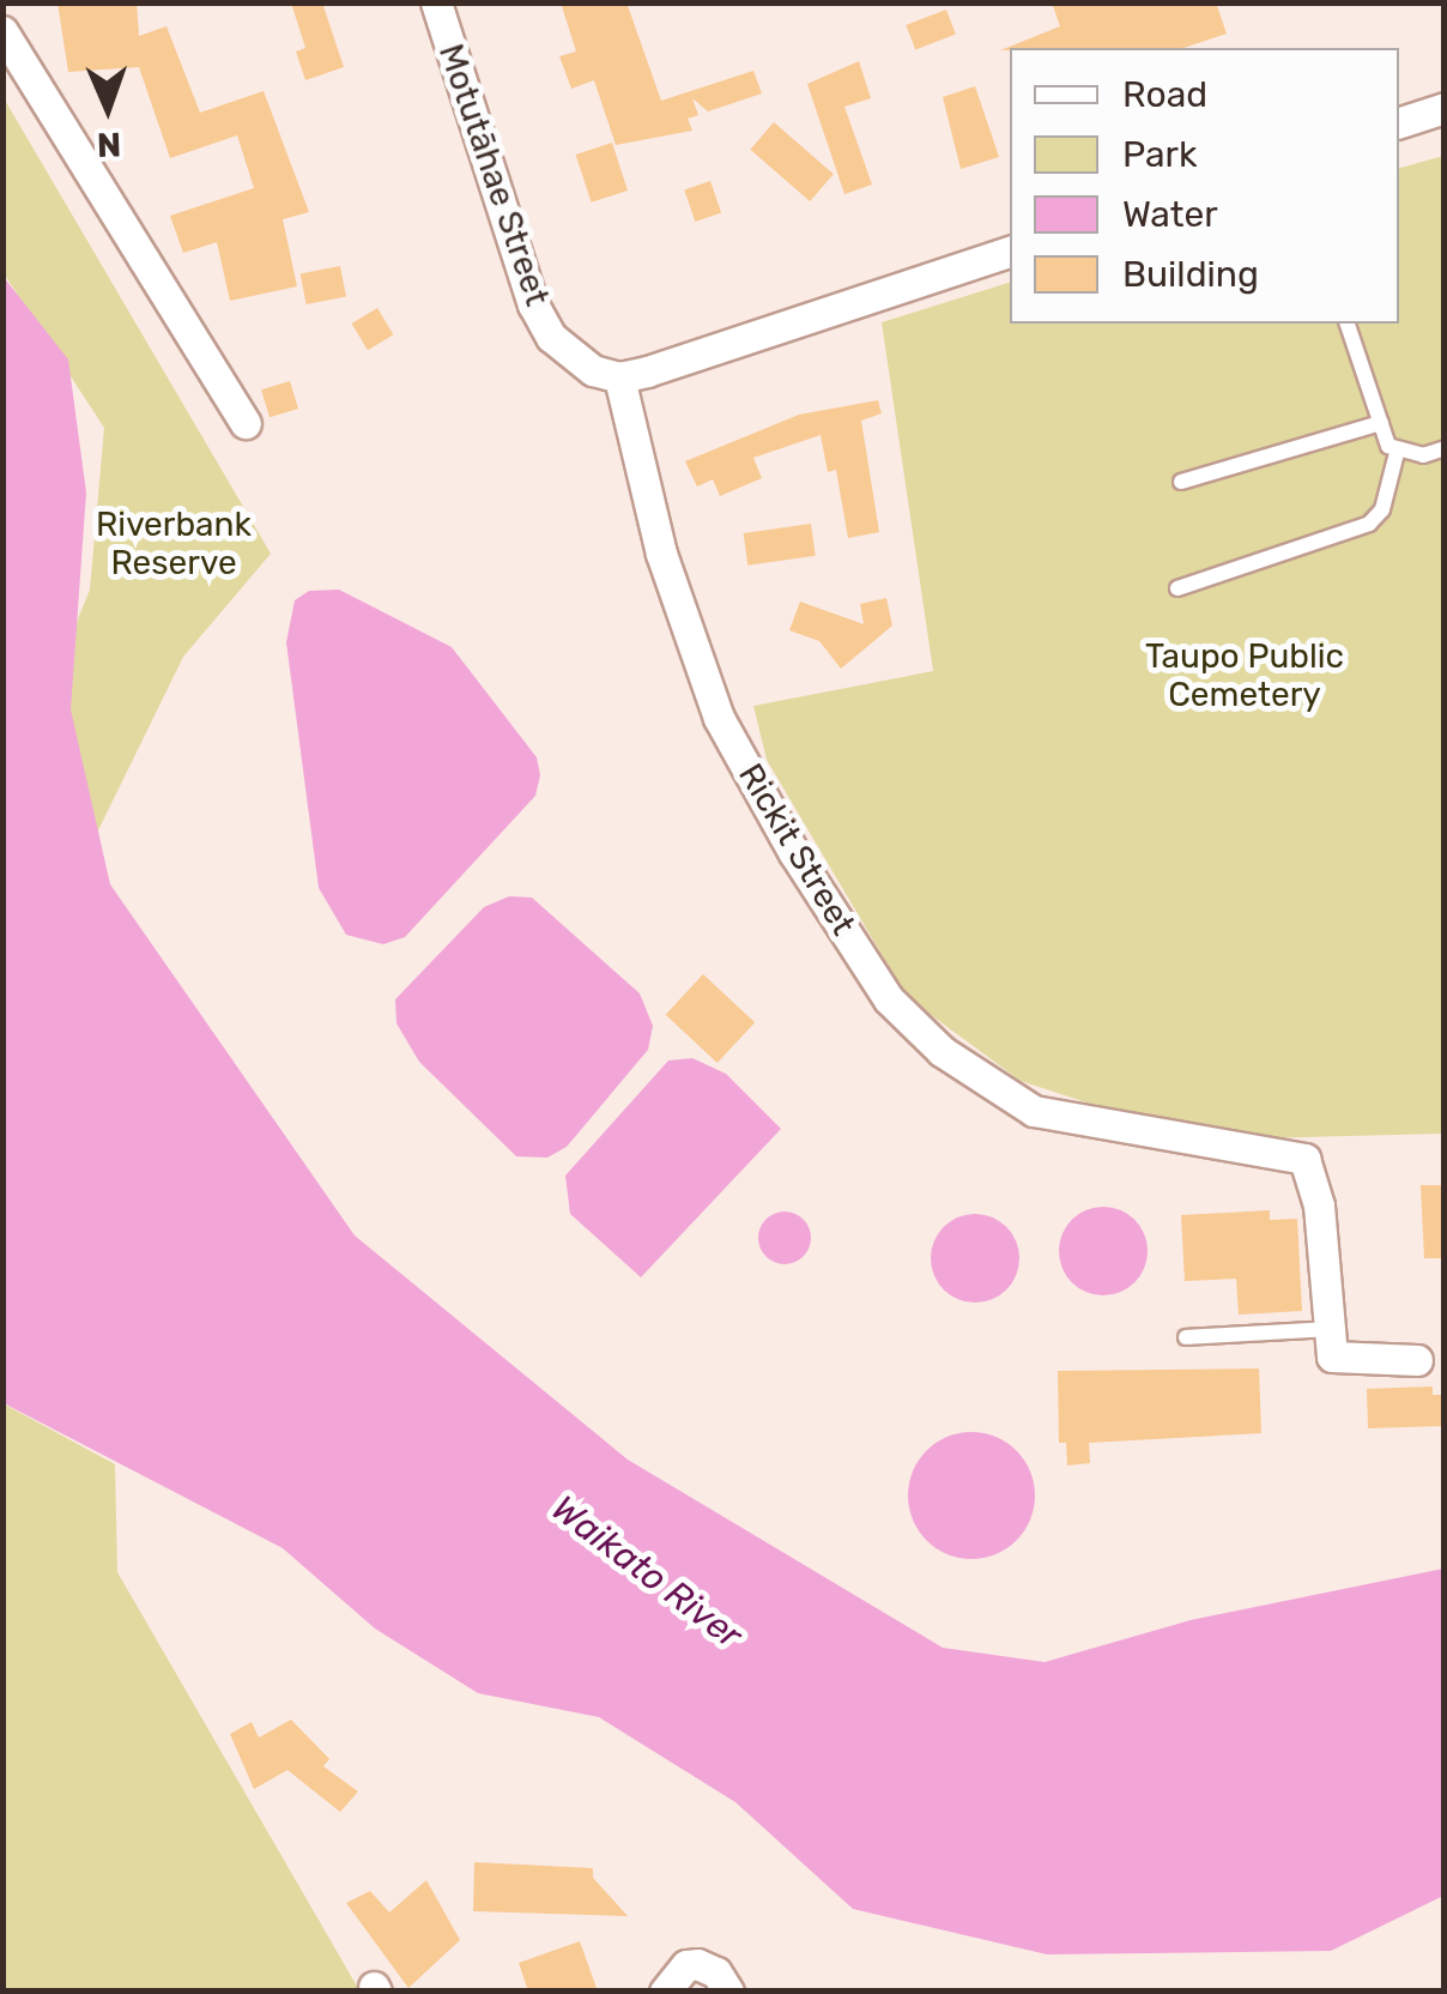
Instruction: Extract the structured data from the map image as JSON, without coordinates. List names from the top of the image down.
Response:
{
  "streets": {
    "street": ["Motutāhae Street", "Rickit Street"]
  },
  "crossings": [
    ["Motutāhae Street", "Rickit Street"]
  ],
  "water": ["Waikato River"],
  "parks": ["Riverbank Reserve", "Taupo Public Cemetery"],
  "legend": [
    "Road",
    "Park",
    "Water",
    "Building"
  ],
  "north": "bottom"
}
